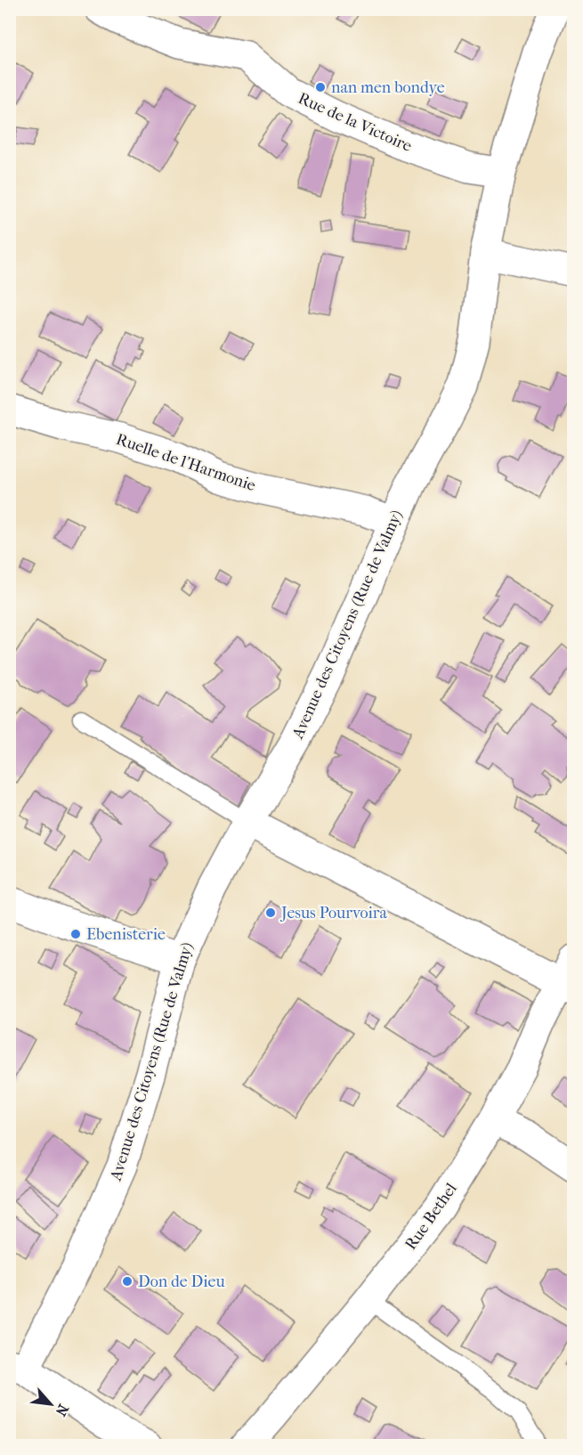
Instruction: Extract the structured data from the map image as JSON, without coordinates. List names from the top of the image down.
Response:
{
  "streets": {
    "street": [
      "Rue de la Victoire",
      "Ruelle de l'Harmonie",
      "Avenue des Citoyens (Rue de Valmy)",
      "Rue Bethel"
    ]
  },
  "crossings": [
    ["Rue de la Victoire", "Avenue des Citoyens (Rue de Valmy)"],
    ["Ruelle de l'Harmonie", "Avenue des Citoyens (Rue de Valmy)"]
  ],
  "places": [
    "nan men bondye",
    "Jesus Pourvoira",
    "Ebenisterie",
    "Don de Dieu"
  ],
  "north": "bottom right"
}
